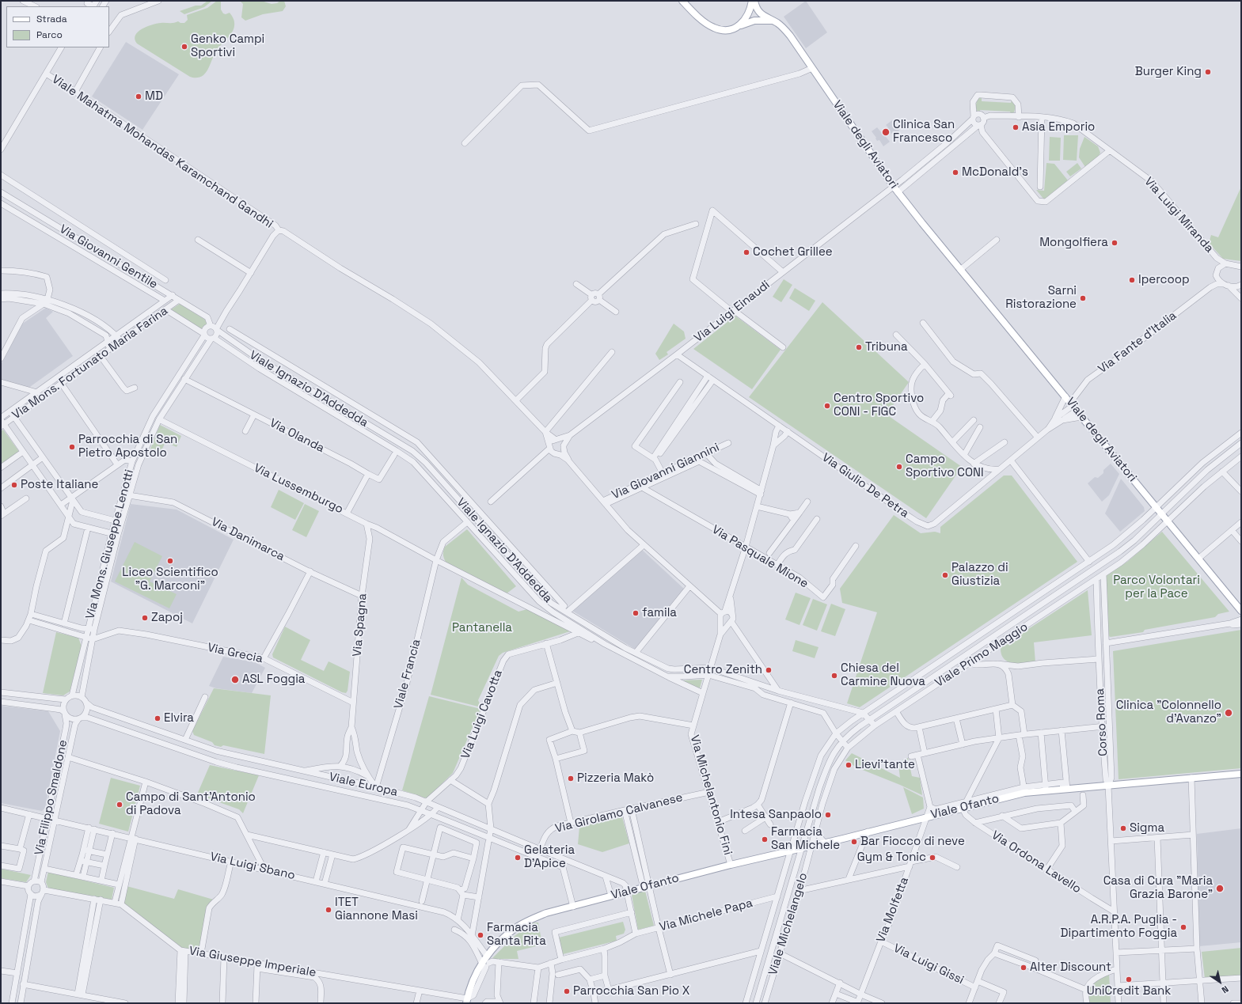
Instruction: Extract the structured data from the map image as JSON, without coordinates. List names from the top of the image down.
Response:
{
  "streets": {
    "main road": ["Viale degli Aviatori", "Viale Ofanto"],
    "street": [
      "Viale Mahatma Mohandas Karamchand Gandhi",
      "Via Luigi Miranda",
      "Via Giovanni Gentile",
      "Via Luigi Einaudi",
      "Via Fante d'Italia",
      "Via Mons. Fortunato Maria Farina",
      "Viale Ignazio D'Addedda",
      "Via Olanda",
      "Via Giovanni Giannini",
      "Via Giulio De Petra",
      "Via Lussemburgo",
      "Via Danimarca",
      "Via Mons. Giuseppe Lenotti",
      "Via Pasquale Mione",
      "Via Spagna",
      "Via Grecia",
      "Viale Primo Maggio",
      "Viale Francia",
      "Via Luigi Cavotta",
      "Corso Roma",
      "Viale Europa",
      "Via Michelantonio Fini",
      "Via Filippo Smaldone",
      "Via Girolamo Calvanese",
      "Via Ordona Lavello",
      "Via Luigi Sbano",
      "Via Molfetta",
      "Via Michele Papa",
      "Viale Michelangelo",
      "Via Giuseppe Imperiale",
      "Via Luigi Gissi"
    ]
  },
  "crossings": [
    ["Viale degli Aviatori", "Via Luigi Einaudi"],
    ["Viale degli Aviatori", "Via Fante d'Italia"],
    ["Viale degli Aviatori", "Viale Primo Maggio"],
    ["Viale Mahatma Mohandas Karamchand Gandhi", "Via Giovanni Gentile"],
    ["Viale Mahatma Mohandas Karamchand Gandhi", "Via Luigi Einaudi"],
    ["Viale Mahatma Mohandas Karamchand Gandhi", "Viale Ignazio D'Addedda"],
    ["Viale Mahatma Mohandas Karamchand Gandhi", "Via Mons. Giuseppe Lenotti"],
    ["Via Luigi Miranda", "Via Fante d'Italia"],
    ["Via Giovanni Gentile", "Via Mons. Fortunato Maria Farina"],
    ["Via Giovanni Gentile", "Viale Ignazio D'Addedda"],
    ["Via Giovanni Gentile", "Via Mons. Giuseppe Lenotti"],
    ["Via Luigi Einaudi", "Via Giulio De Petra"],
    ["Viale Ignazio D'Addedda", "Via Lussemburgo"],
    ["Viale Ignazio D'Addedda", "Via Mons. Giuseppe Lenotti"],
    ["Viale Ignazio D'Addedda", "Viale Primo Maggio"],
    ["Viale Ignazio D'Addedda", "Viale Francia"],
    ["Viale Ignazio D'Addedda", "Via Michelantonio Fini"],
    ["Via Giovanni Giannini", "Via Pasquale Mione"],
    ["Via Lussemburgo", "Via Spagna"],
    ["Via Lussemburgo", "Viale Francia"],
    ["Via Lussemburgo", "Via Luigi Cavotta"],
    ["Via Danimarca", "Via Spagna"],
    ["Via Mons. Giuseppe Lenotti", "Viale Europa"],
    ["Via Mons. Giuseppe Lenotti", "Via Filippo Smaldone"],
    ["Via Spagna", "Via Grecia"],
    ["Via Spagna", "Viale Francia"],
    ["Via Spagna", "Viale Europa"],
    ["Viale Primo Maggio", "Corso Roma"],
    ["Viale Primo Maggio", "Viale Ofanto"],
    ["Viale Primo Maggio", "Viale Michelangelo"],
    ["Viale Francia", "Viale Europa"],
    ["Via Luigi Cavotta", "Viale Europa"],
    ["Corso Roma", "Viale Ofanto"],
    ["Corso Roma", "Via Ordona Lavello"],
    ["Viale Europa", "Via Filippo Smaldone"],
    ["Viale Europa", "Viale Ofanto"],
    ["Viale Europa", "Via Girolamo Calvanese"],
    ["Via Michelantonio Fini", "Viale Ofanto"],
    ["Via Michelantonio Fini", "Via Girolamo Calvanese"],
    ["Via Filippo Smaldone", "Via Luigi Sbano"],
    ["Via Filippo Smaldone", "Via Giuseppe Imperiale"],
    ["Viale Ofanto", "Via Ordona Lavello"],
    ["Viale Ofanto", "Via Luigi Sbano"],
    ["Viale Ofanto", "Via Molfetta"],
    ["Viale Ofanto", "Viale Michelangelo"],
    ["Viale Ofanto", "Via Giuseppe Imperiale"],
    ["Via Molfetta", "Via Luigi Gissi"],
    ["Via Michele Papa", "Viale Michelangelo"]
  ],
  "parks": ["Parco Volontari per la Pace", "Pantanella"],
  "places": [
    "Genko Campi Sportivi",
    "Burger King",
    "MD",
    "Asia Emporio",
    "Clinica San Francesco",
    "McDonald's",
    "Mongolfiera",
    "Cochet Grillee",
    "Ipercoop",
    "Sarni Ristorazione",
    "Tribuna",
    "Centro Sportivo CONI - FIGC",
    "Parrocchia di San Pietro Apostolo",
    "Campo Sportivo CONI",
    "Poste Italiane",
    "Liceo Scientifico \"G. Marconi\"",
    "Palazzo di Giustizia",
    "famila",
    "Zapoj",
    "Centro Zenith",
    "Chiesa del Carmine Nuova",
    "ASL Foggia",
    "Clinica \"Colonnello d'Avanzo\"",
    "Elvira",
    "Lievi'tante",
    "Pizzeria Makò",
    "Campo di Sant'Antonio di Padova",
    "Intesa Sanpaolo",
    "Sigma",
    "Farmacia San Michele",
    "Bar Fiocco di neve",
    "Gelateria D'Apice",
    "Gym & Tonic",
    "Casa di Cura \"Maria Grazia Barone\"",
    "ITET Giannone Masi",
    "A.R.P.A. Puglia - Dipartimento Foggia",
    "Farmacia Santa Rita",
    "Alter Discount",
    "UniCredit Bank",
    "Parrocchia San Pio X"
  ],
  "legend": ["Strada", "Parco"],
  "north": "bottom right"
}
